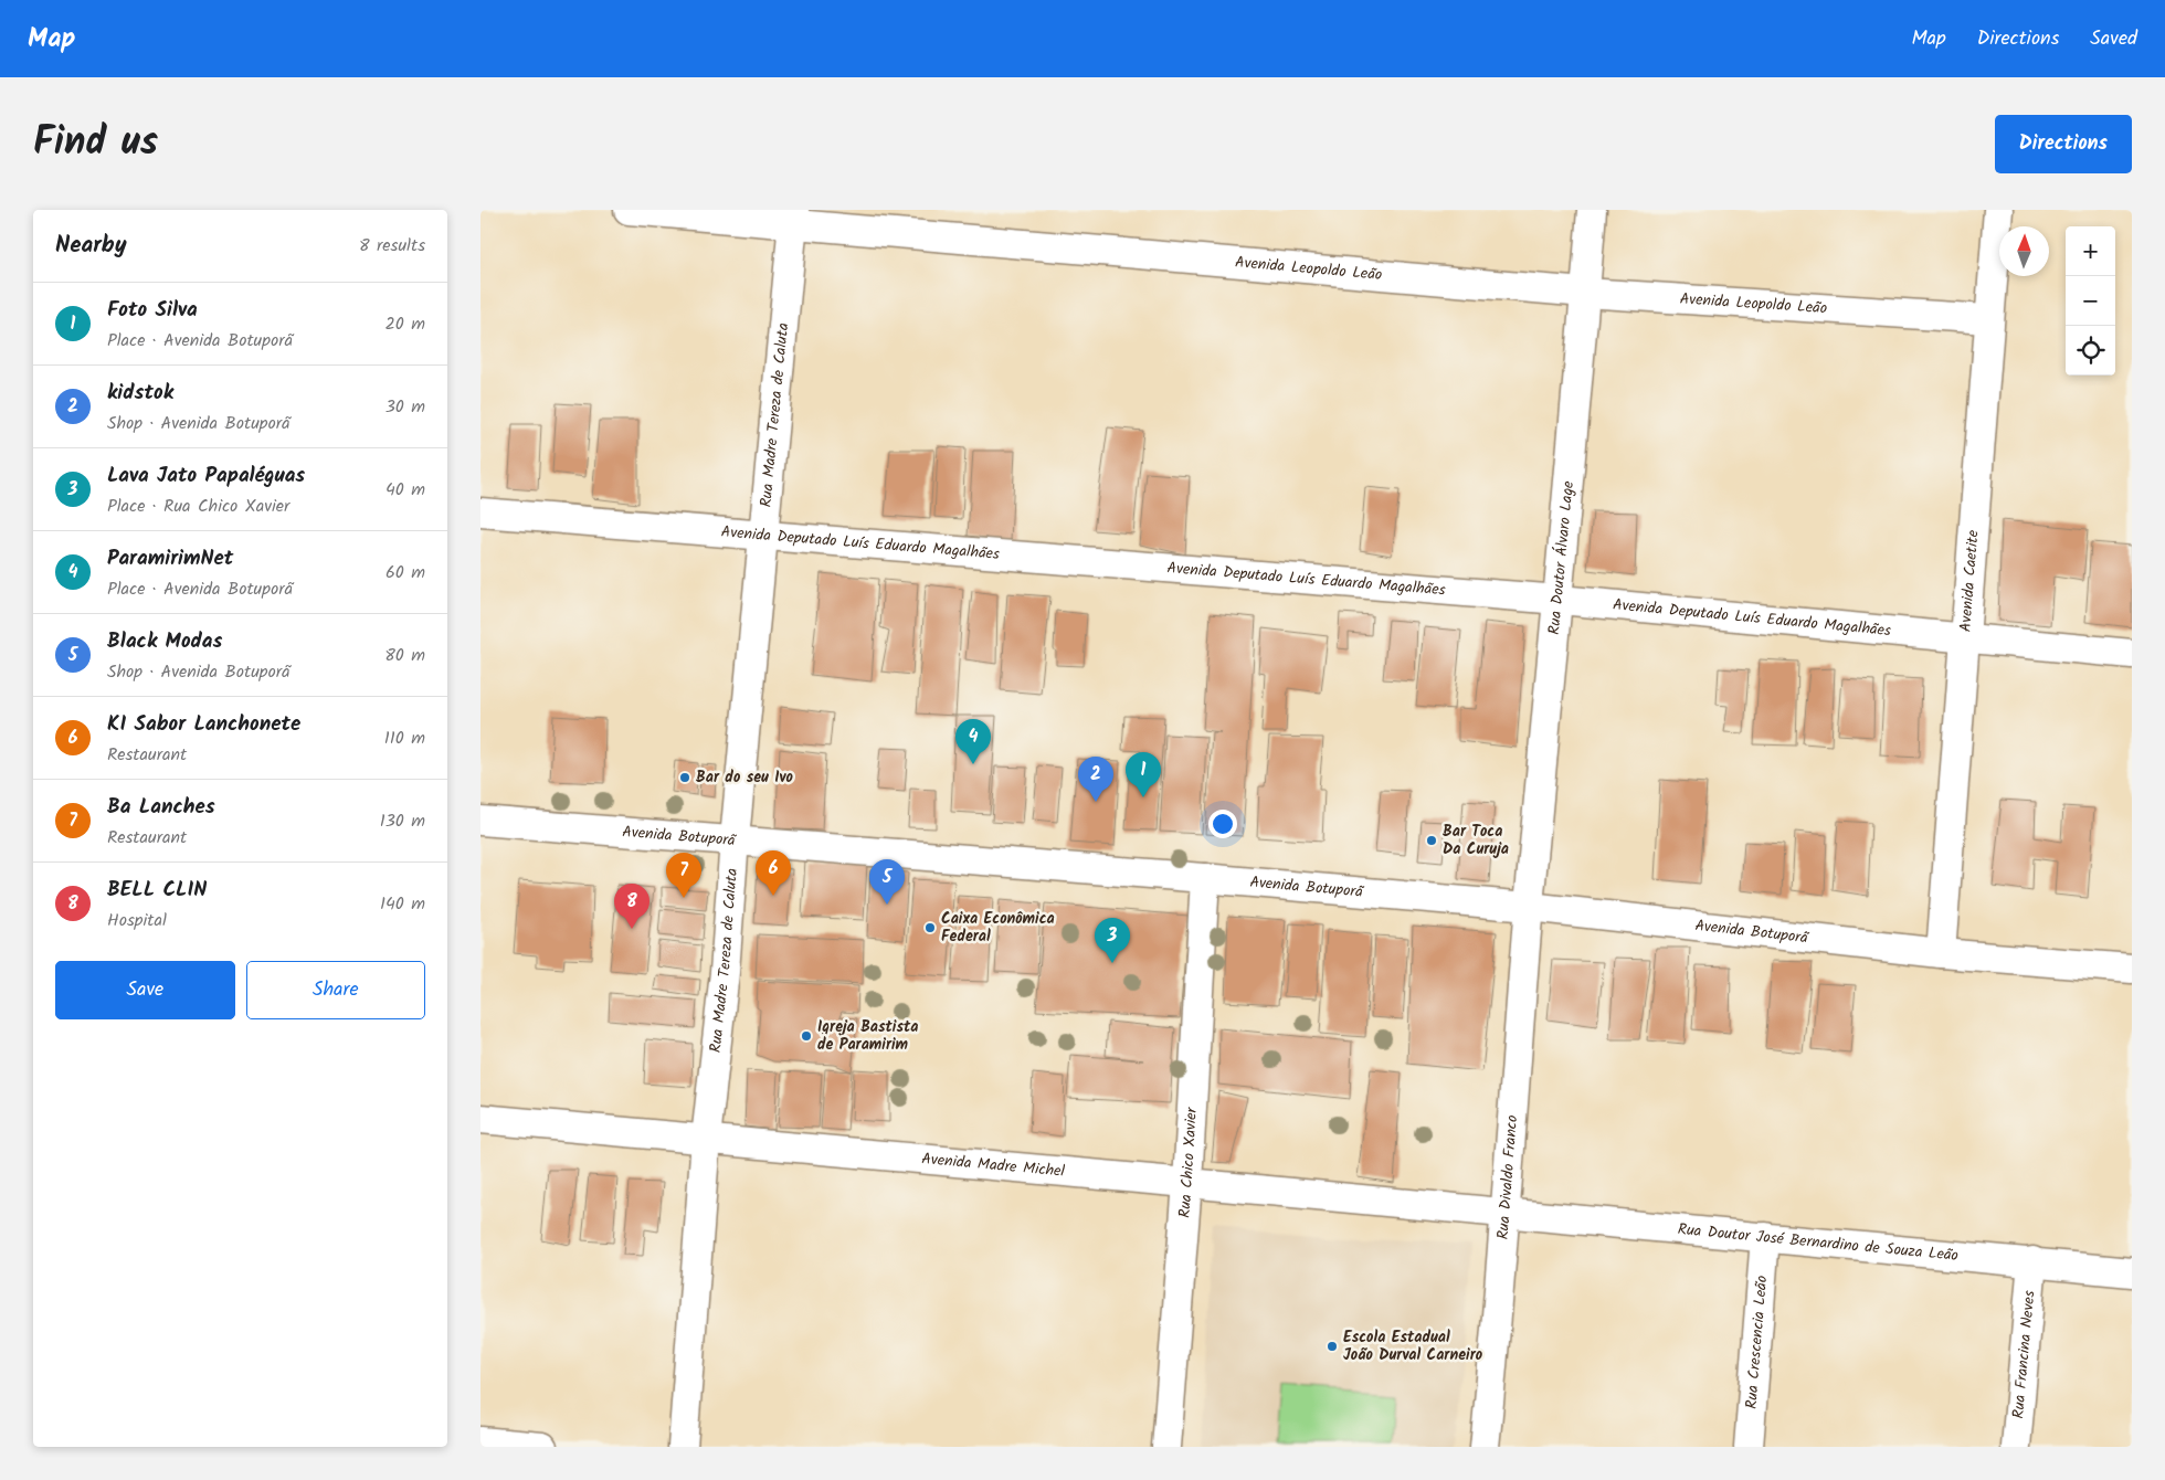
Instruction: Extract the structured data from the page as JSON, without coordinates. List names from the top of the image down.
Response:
{
  "streets": {
    "street": [
      "Avenida Leopoldo Leão",
      "Rua Madre Tereza de Caluta",
      "Avenida Deputado Luís Eduardo Magalhães",
      "Rua Doutor Álvaro Lage",
      "Avenida Caetite",
      "Avenida Botuporã",
      "Rua Chico Xavier",
      "Avenida Madre Michel",
      "Rua Divaldo Franco",
      "Rua Doutor José Bernardino de Souza Leão",
      "Rua Crescencia Leão",
      "Rua Francina Neves"
    ]
  },
  "crossings": [
    ["Avenida Leopoldo Leão", "Rua Madre Tereza de Caluta"],
    ["Avenida Leopoldo Leão", "Rua Doutor Álvaro Lage"],
    ["Avenida Leopoldo Leão", "Avenida Caetite"],
    ["Rua Madre Tereza de Caluta", "Avenida Deputado Luís Eduardo Magalhães"],
    ["Rua Madre Tereza de Caluta", "Avenida Botuporã"],
    ["Rua Madre Tereza de Caluta", "Avenida Madre Michel"],
    ["Avenida Deputado Luís Eduardo Magalhães", "Rua Doutor Álvaro Lage"],
    ["Avenida Deputado Luís Eduardo Magalhães", "Avenida Caetite"],
    ["Rua Doutor Álvaro Lage", "Avenida Botuporã"],
    ["Rua Doutor Álvaro Lage", "Rua Divaldo Franco"],
    ["Avenida Caetite", "Avenida Botuporã"],
    ["Avenida Botuporã", "Rua Chico Xavier"],
    ["Avenida Botuporã", "Rua Divaldo Franco"],
    ["Rua Chico Xavier", "Avenida Madre Michel"],
    ["Avenida Madre Michel", "Rua Divaldo Franco"],
    ["Avenida Madre Michel", "Rua Doutor José Bernardino de Souza Leão"],
    ["Rua Divaldo Franco", "Rua Doutor José Bernardino de Souza Leão"],
    ["Rua Doutor José Bernardino de Souza Leão", "Rua Crescencia Leão"],
    ["Rua Doutor José Bernardino de Souza Leão", "Rua Francina Neves"]
  ],
  "places": [
    "Bar do seu Ivo",
    "Bar Toca Da Curuja",
    "Caixa Econômica Federal",
    "Igreja Bastista de Paramirim",
    "Escola Estadual João Durval Carneiro"
  ],
  "north": "top",
  "page": {
    "header": "Map",
    "nav": ["Map", "Directions", "Saved"],
    "title": "Find us",
    "buttons": [
      "Directions",
      ["Save", "Share"]
    ],
    "heading": ["Nearby", "8 results"],
    "map_buttons": ["+", "−"],
    "list": [
      {
        "mark": "1",
        "name": "Foto Silva",
        "note": "Place · Avenida Botuporã",
        "value": "20 m"
      },
      {
        "mark": "2",
        "name": "kidstok",
        "note": "Shop · Avenida Botuporã",
        "value": "30 m"
      },
      {
        "mark": "3",
        "name": "Lava Jato Papaléguas",
        "note": "Place · Rua Chico Xavier",
        "value": "40 m"
      },
      {
        "mark": "4",
        "name": "ParamirimNet",
        "note": "Place · Avenida Botuporã",
        "value": "60 m"
      },
      {
        "mark": "5",
        "name": "Black Modas",
        "note": "Shop · Avenida Botuporã",
        "value": "80 m"
      },
      {
        "mark": "6",
        "name": "KI Sabor Lanchonete",
        "note": "Restaurant",
        "value": "110 m"
      },
      {
        "mark": "7",
        "name": "Ba Lanches",
        "note": "Restaurant",
        "value": "130 m"
      },
      {
        "mark": "8",
        "name": "BELL CLIN",
        "note": "Hospital",
        "value": "140 m"
      }
    ],
    "pins": [
      "4",
      "1",
      "2",
      "6",
      "7",
      "5",
      "8",
      "3"
    ]
  }
}
